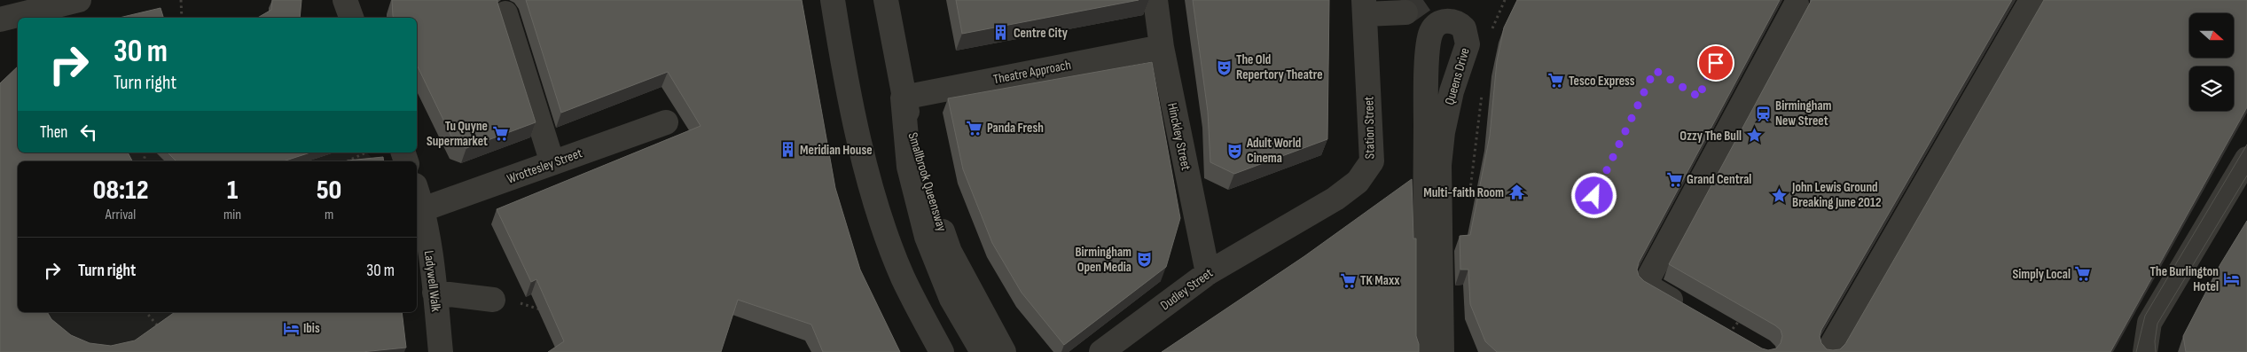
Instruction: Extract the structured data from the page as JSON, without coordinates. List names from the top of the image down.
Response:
{
  "streets": {
    "street": [
      "Theatre Approach",
      "Queens Drive",
      "Station Street",
      "Hinckley Street",
      "Wrottesley Street",
      "Smallbrook Queensway",
      "Ladywell Walk",
      "Dudley Street"
    ]
  },
  "crossings": [
    ["Theatre Approach", "Hinckley Street"],
    ["Theatre Approach", "Smallbrook Queensway"],
    ["Station Street", "Dudley Street"],
    ["Hinckley Street", "Dudley Street"],
    ["Wrottesley Street", "Ladywell Walk"]
  ],
  "places": {
    "building": ["Centre City", "Meridian House"],
    "theatre": ["The Old Repertory Theatre", "Adult World Cinema", "Birmingham Open Media"],
    "supermarket": [
      "Tesco Express",
      "Panda Fresh",
      "Tu Quyne Supermarket",
      "Grand Central",
      "Simply Local",
      "TK Maxx"
    ],
    "station": ["Birmingham New Street"],
    "place": ["Ozzy The Bull", "John Lewis Ground Breaking June 2012"],
    "temple": ["Multi-faith Room"],
    "hotel": ["The Burlington Hotel", "Ibis"]
  },
  "north": "right",
  "page": {
    "turn": ["30 m", "Turn right"],
    "then": "Then",
    "eta": [
      "08:12",
      "Arrival",
      "1",
      "min",
      "50",
      "m"
    ],
    "list": [
      {
        "name": "Turn right",
        "value": "30 m"
      }
    ]
  }
}
